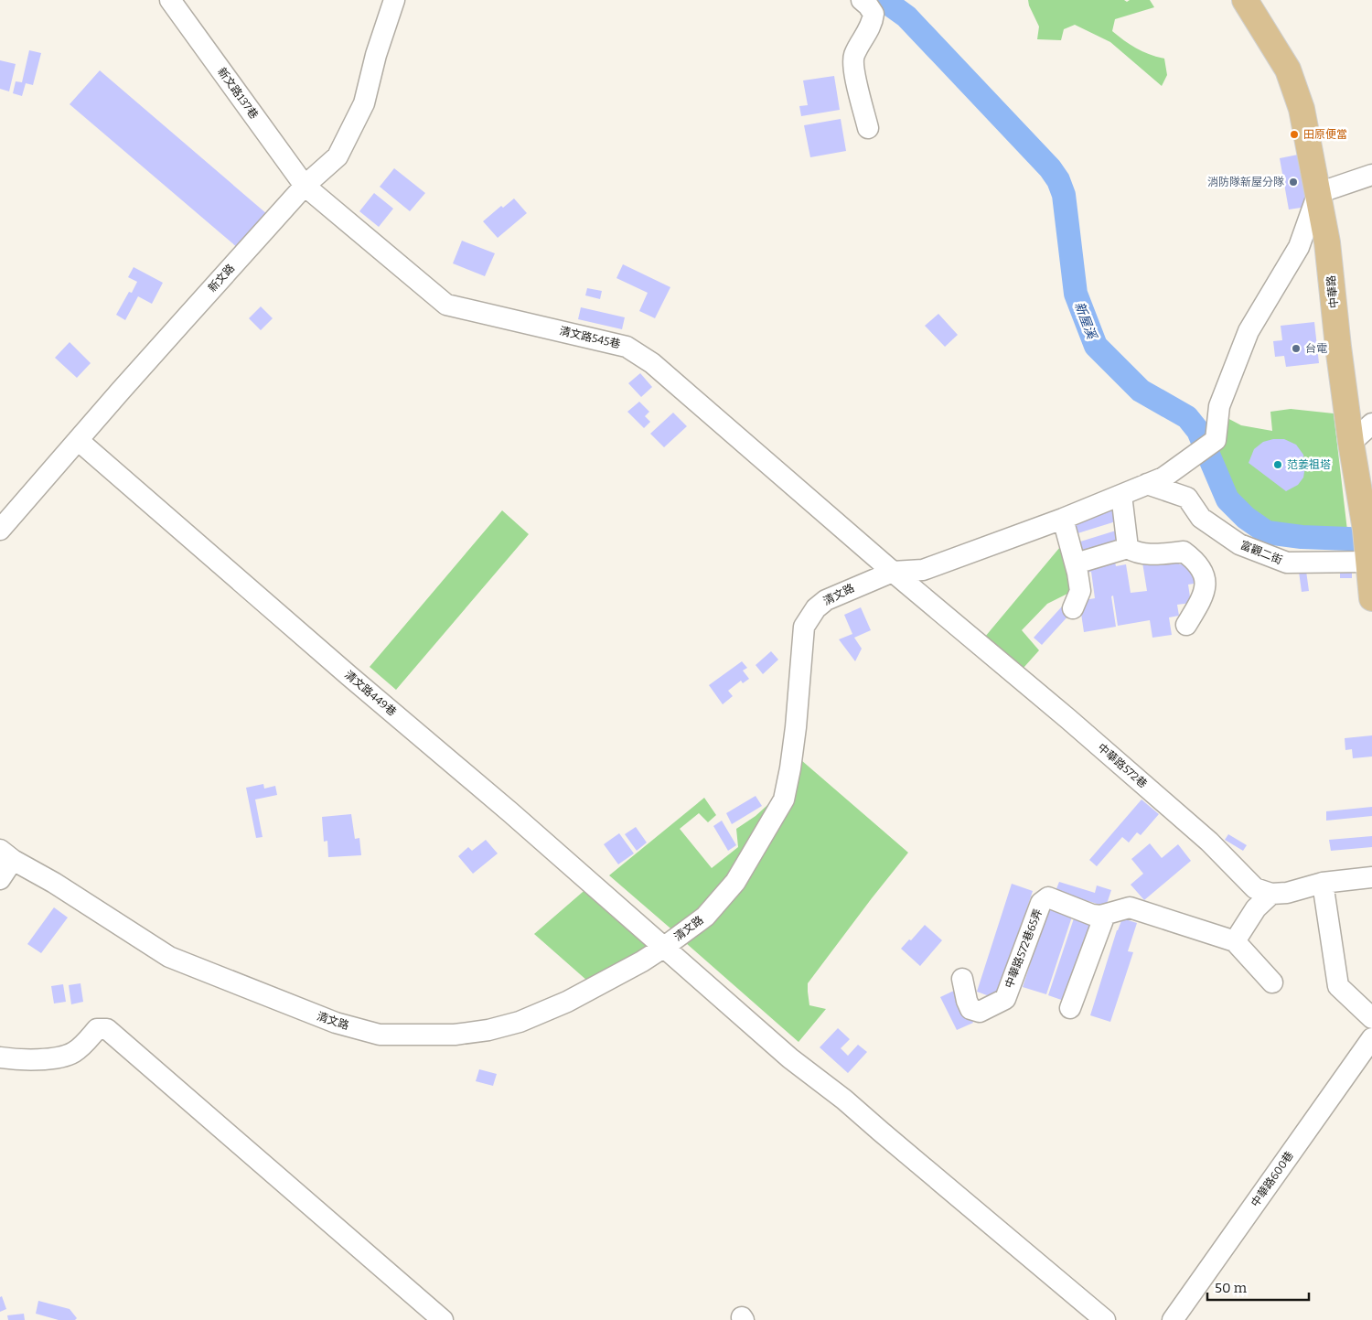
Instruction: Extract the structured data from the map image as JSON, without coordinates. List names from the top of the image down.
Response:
{
  "streets": {
    "main road": ["中華路"],
    "street": [
      "新文路137巷",
      "新文路",
      "清文路545巷",
      "富觀二街",
      "清文路",
      "清文路449巷",
      "中華路572巷",
      "中華路572巷65弄",
      "中華路600巷"
    ]
  },
  "crossings": [
    ["新文路137巷", "新文路"],
    ["新文路137巷", "清文路545巷"],
    ["新文路", "清文路545巷"],
    ["新文路", "清文路449巷"],
    ["中華路", "富觀二街"],
    ["中華路", "清文路"],
    ["清文路545巷", "清文路"],
    ["清文路545巷", "中華路572巷"],
    ["富觀二街", "清文路"],
    ["清文路", "清文路449巷"],
    ["清文路", "中華路572巷"]
  ],
  "water": ["新屋溪"],
  "places": [
    "田原便當",
    "消防隊新屋分隊",
    "台電",
    "范姜祖塔"
  ],
  "scale_bar": "50 m"
}
